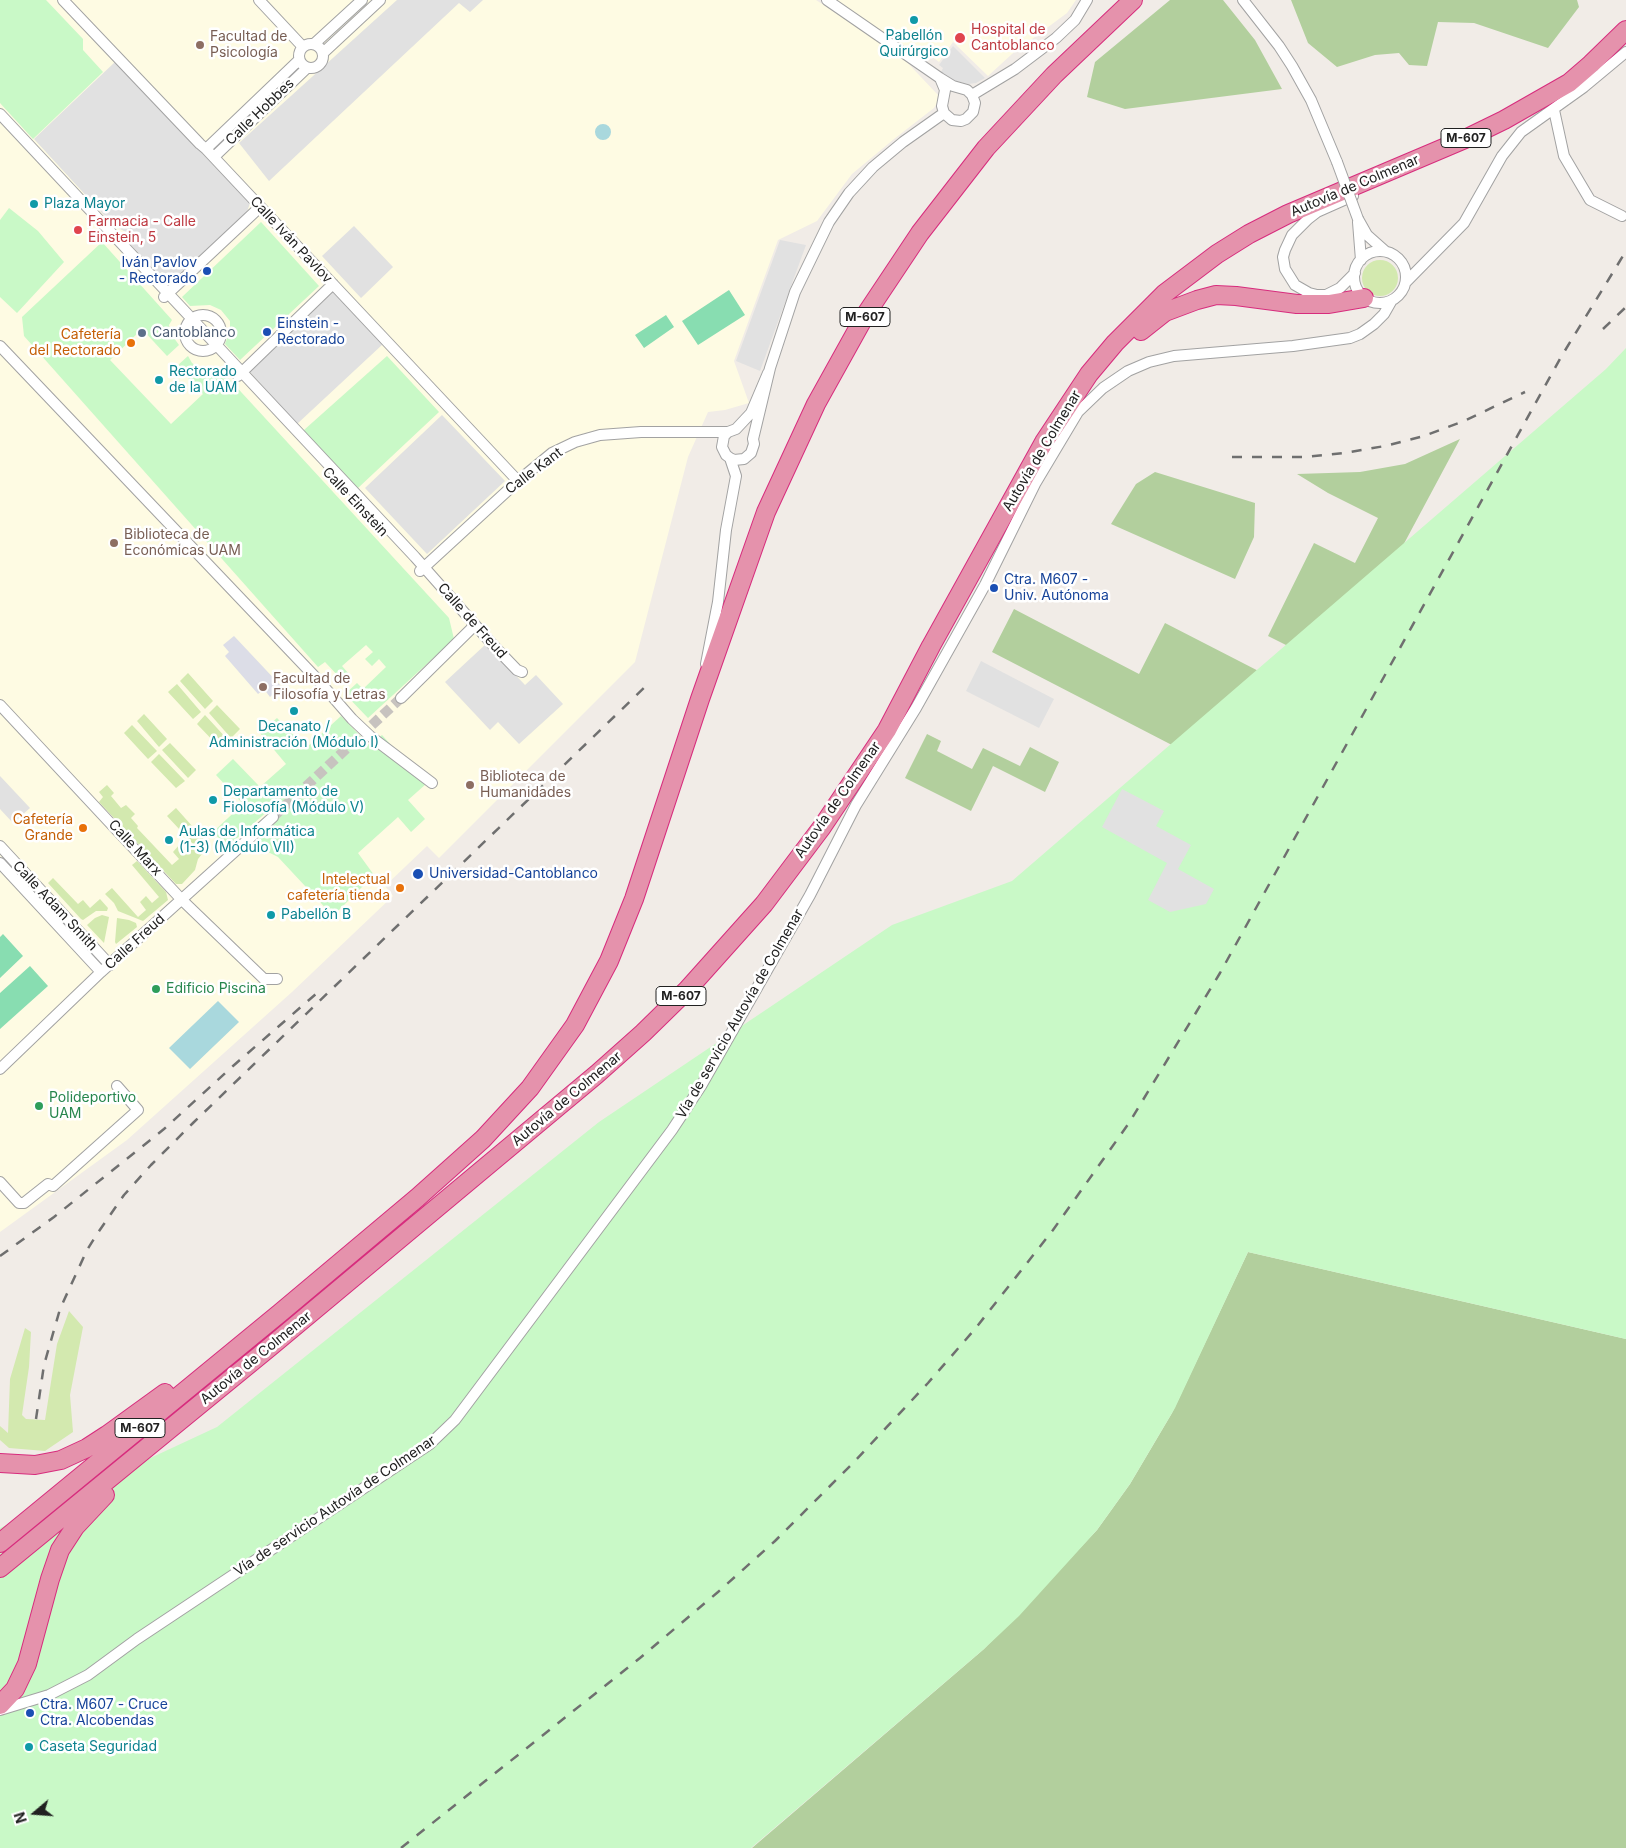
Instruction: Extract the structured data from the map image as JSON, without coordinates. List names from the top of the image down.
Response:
{
  "streets": {
    "highway": ["M-607", "Autovía de Colmenar"],
    "street": [
      "Calle Hobbes",
      "Calle Iván Pavlov",
      "Calle Kant",
      "Calle Einstein",
      "Calle de Freud",
      "Calle Marx",
      "Calle Adam Smith",
      "Calle Freud",
      "Vía de servicio Autovía de Colmenar"
    ]
  },
  "crossings": [
    ["Calle Hobbes", "Calle Iván Pavlov"],
    ["Calle Iván Pavlov", "Calle Kant"],
    ["Calle Kant", "Calle Einstein"],
    ["Calle Einstein", "Calle de Freud"],
    ["Calle Marx", "Calle Freud"],
    ["Calle Adam Smith", "Calle Freud"]
  ],
  "places": [
    "Pabellón Quirúrgico",
    "Hospital de Cantoblanco",
    "Facultad de Psicología",
    "Plaza Mayor",
    "Farmacia - Calle Einstein, 5",
    "Iván Pavlov - Rectorado",
    "Einstein - Rectorado",
    "Cantoblanco",
    "Cafetería del Rectorado",
    "Rectorado de la UAM",
    "Biblioteca de Económicas UAM",
    "Ctra. M607 - Univ. Autónoma",
    "Facultad de Filosofía y Letras",
    "Decanato / Administración (Módulo I)",
    "Biblioteca de Humanidades",
    "Departamento de Fiolosofía (Módulo V)",
    "Cafetería Grande",
    "Aulas de Informática (1-3) (Módulo VII)",
    "Universidad-Cantoblanco",
    "Intelectual cafetería tienda",
    "Pabellón B",
    "Edificio Piscina",
    "Polideportivo UAM",
    "Ctra. M607 - Cruce Ctra. Alcobendas",
    "Caseta Seguridad"
  ],
  "north": "left"
}
